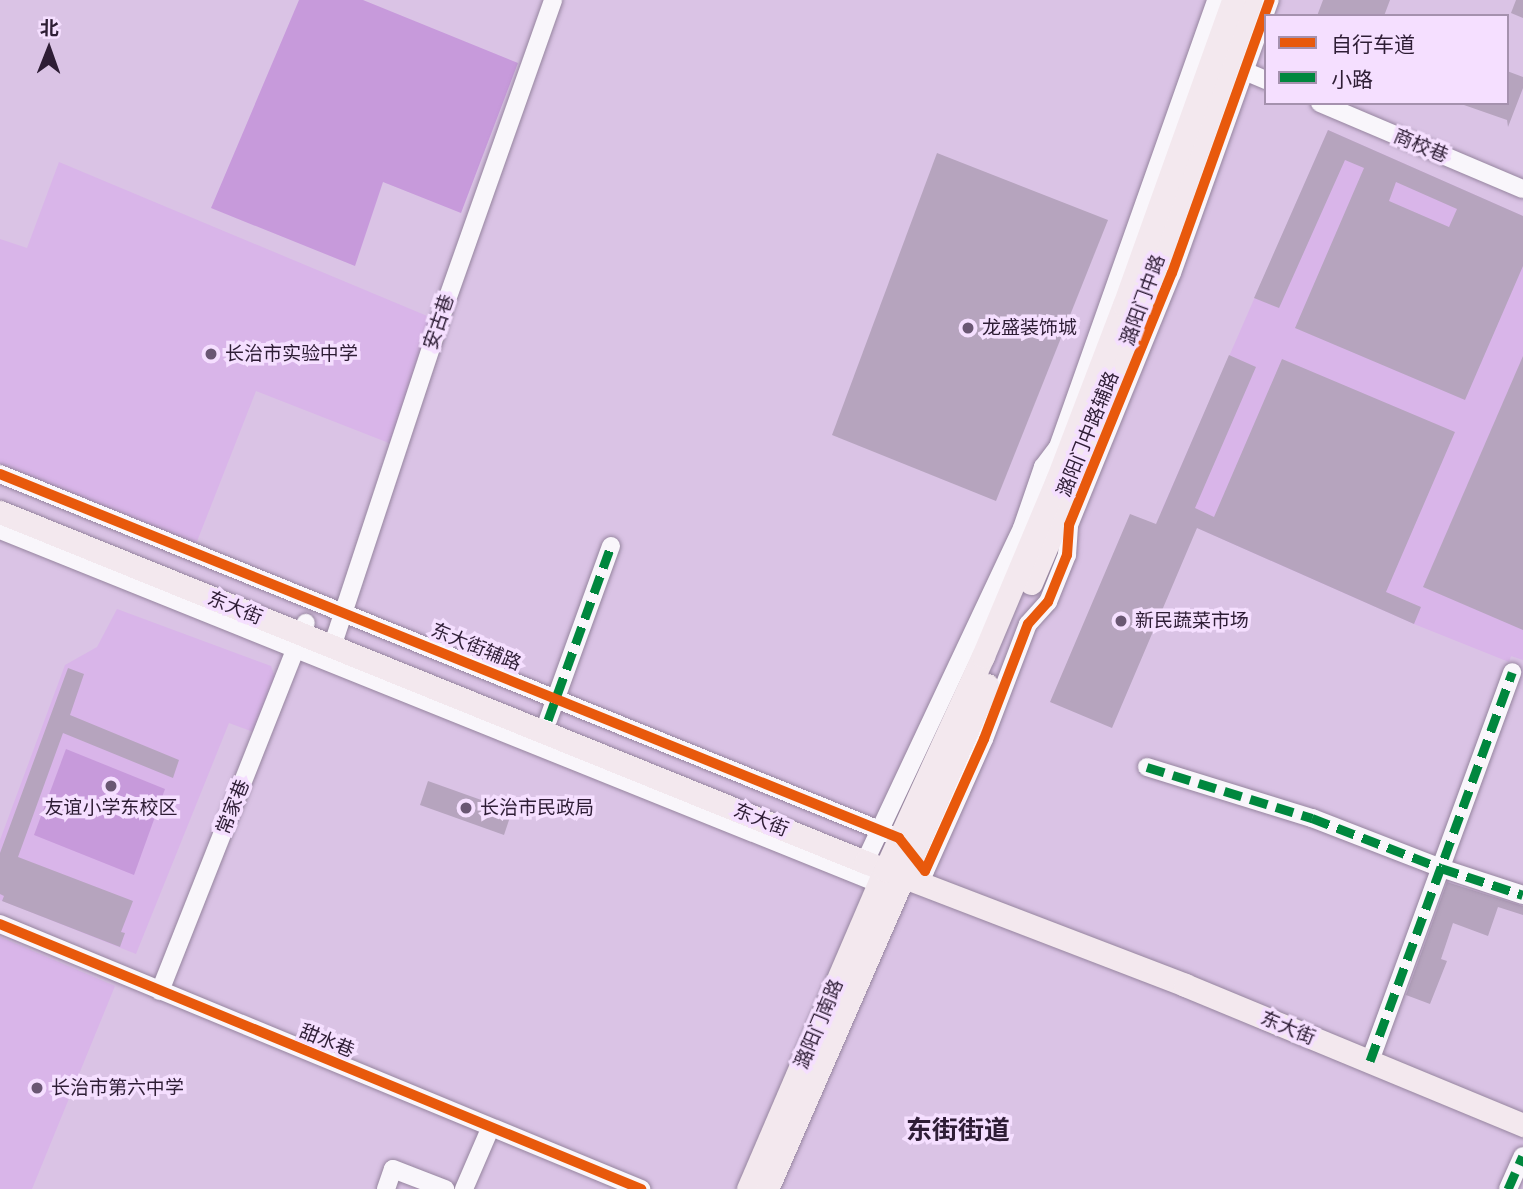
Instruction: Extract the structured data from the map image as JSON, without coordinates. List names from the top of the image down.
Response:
{
  "streets": {
    "main road": ["潞阳门中路", "东大街", "潞阳门南路"],
    "street": [
      "商校巷",
      "安古巷",
      "潞阳门中路辅路",
      "东大街辅路",
      "常家巷",
      "甜水巷"
    ]
  },
  "crossings": [
    ["潞阳门中路", "潞阳门中路辅路"],
    ["潞阳门中路", "东大街"],
    ["潞阳门中路", "东大街辅路"],
    ["潞阳门中路", "潞阳门南路"],
    ["安古巷", "东大街"],
    ["安古巷", "东大街辅路"],
    ["潞阳门中路辅路", "东大街"],
    ["潞阳门中路辅路", "东大街辅路"],
    ["潞阳门中路辅路", "潞阳门南路"],
    ["东大街", "东大街辅路"],
    ["东大街", "常家巷"],
    ["东大街", "潞阳门南路"],
    ["东大街辅路", "潞阳门南路"],
    ["常家巷", "甜水巷"]
  ],
  "districts": ["东街街道"],
  "places": [
    "龙盛装饰城",
    "长治市实验中学",
    "新民蔬菜市场",
    "友谊小学东校区",
    "长治市民政局",
    "长治市第六中学"
  ],
  "legend": ["自行车道", "小路"],
  "north": "top"
}
